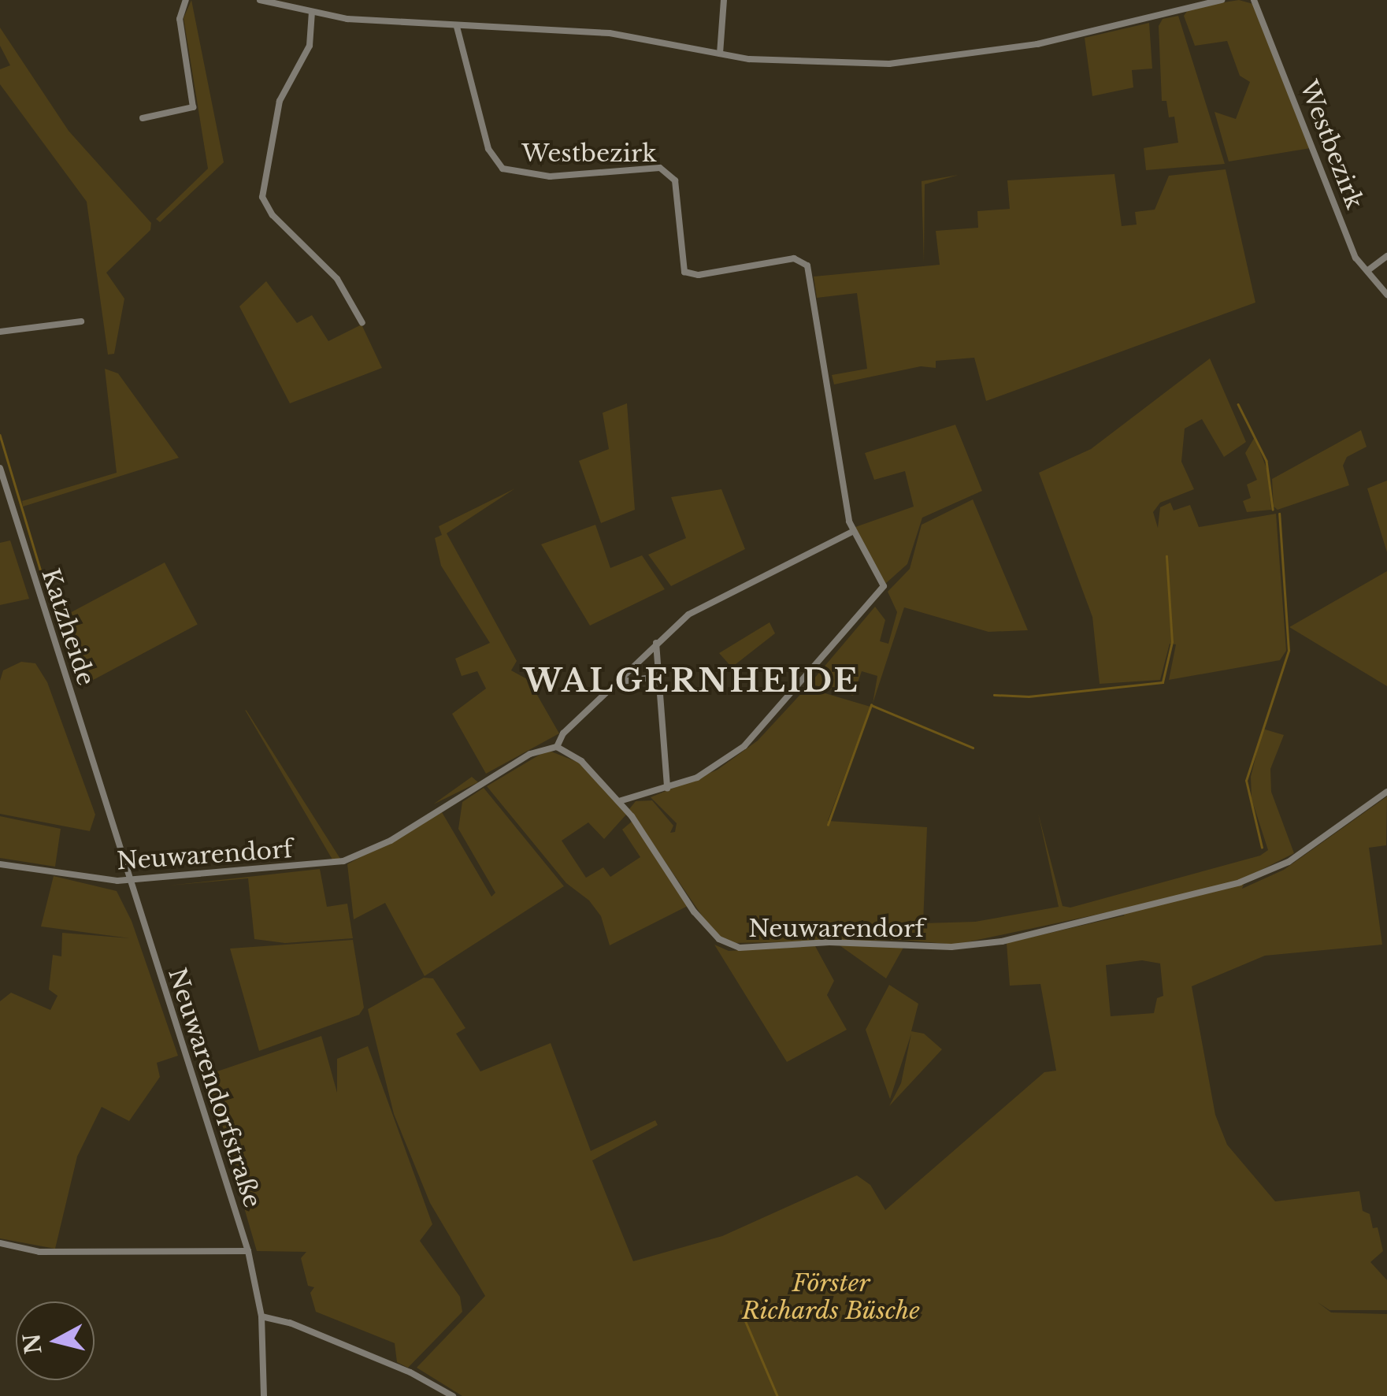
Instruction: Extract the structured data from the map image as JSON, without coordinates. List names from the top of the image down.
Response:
{
  "streets": {
    "street": [
      "Westbezirk",
      "Katzheide",
      "Neuwarendorf",
      "Neuwarendorfstraße"
    ]
  },
  "crossings": [
    ["Katzheide", "Neuwarendorfstraße"],
    ["Neuwarendorf", "Neuwarendorfstraße"]
  ],
  "districts": ["WALGERNHEIDE"],
  "parks": ["Förster Richards Büsche"],
  "north": "left"
}
